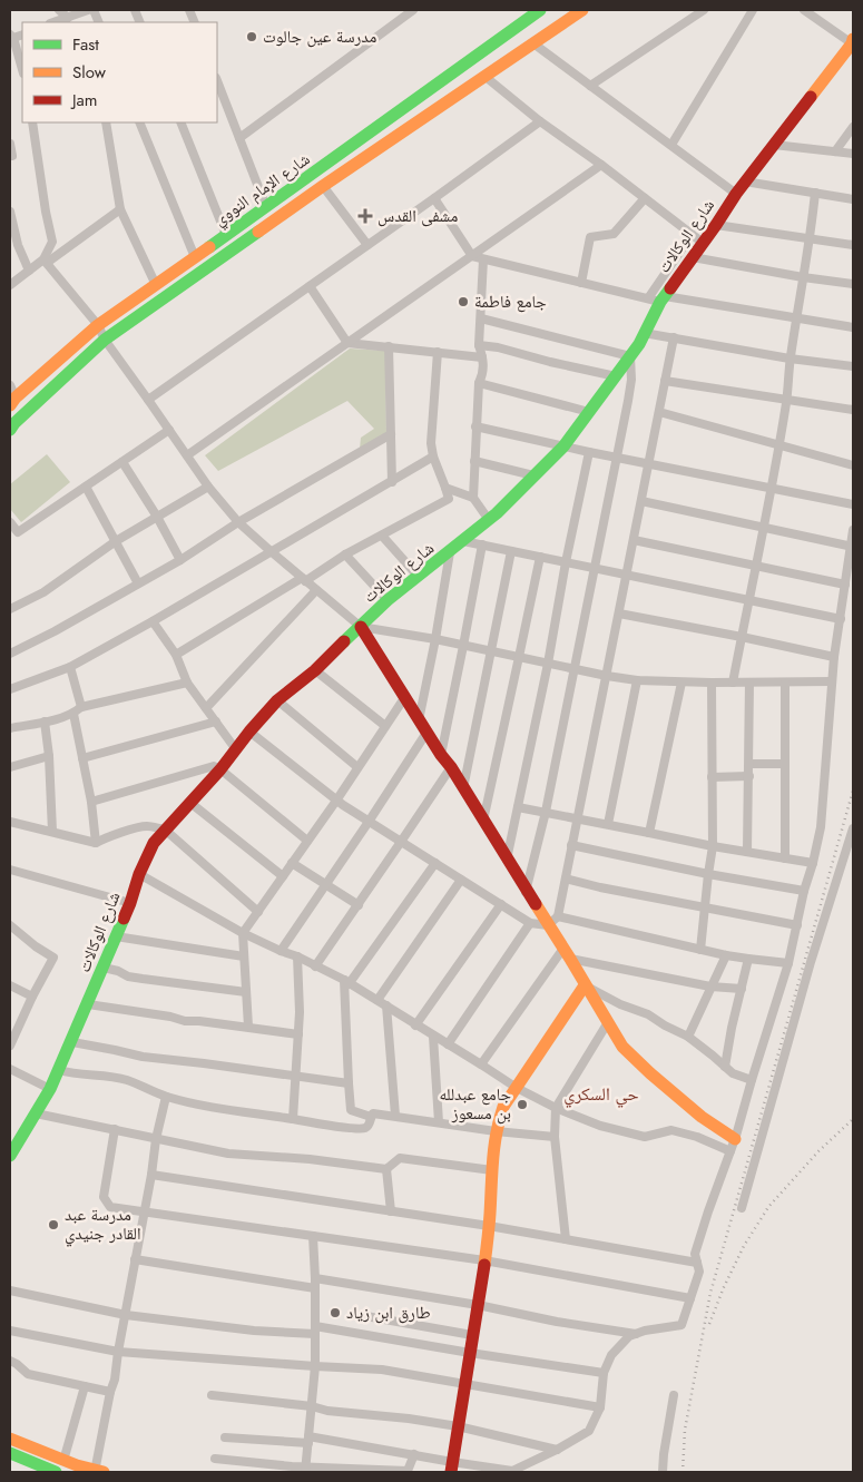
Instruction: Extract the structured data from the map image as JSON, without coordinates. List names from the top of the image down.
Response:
{
  "streets": {
    "street": ["شارع الإمام النووي", "شارع الوكالات"]
  },
  "districts": ["حي السكري"],
  "places": {
    "other": [
      "مدرسة عين جالوت",
      "جامع فاطمة",
      "جامع عبدلله بن مسعوز",
      "مدرسة عبد القادر جنيدي",
      "طارق ابن زياد"
    ],
    "health": ["مشفى القدس"]
  },
  "legend": ["Fast", "Slow", "Jam"]
}
